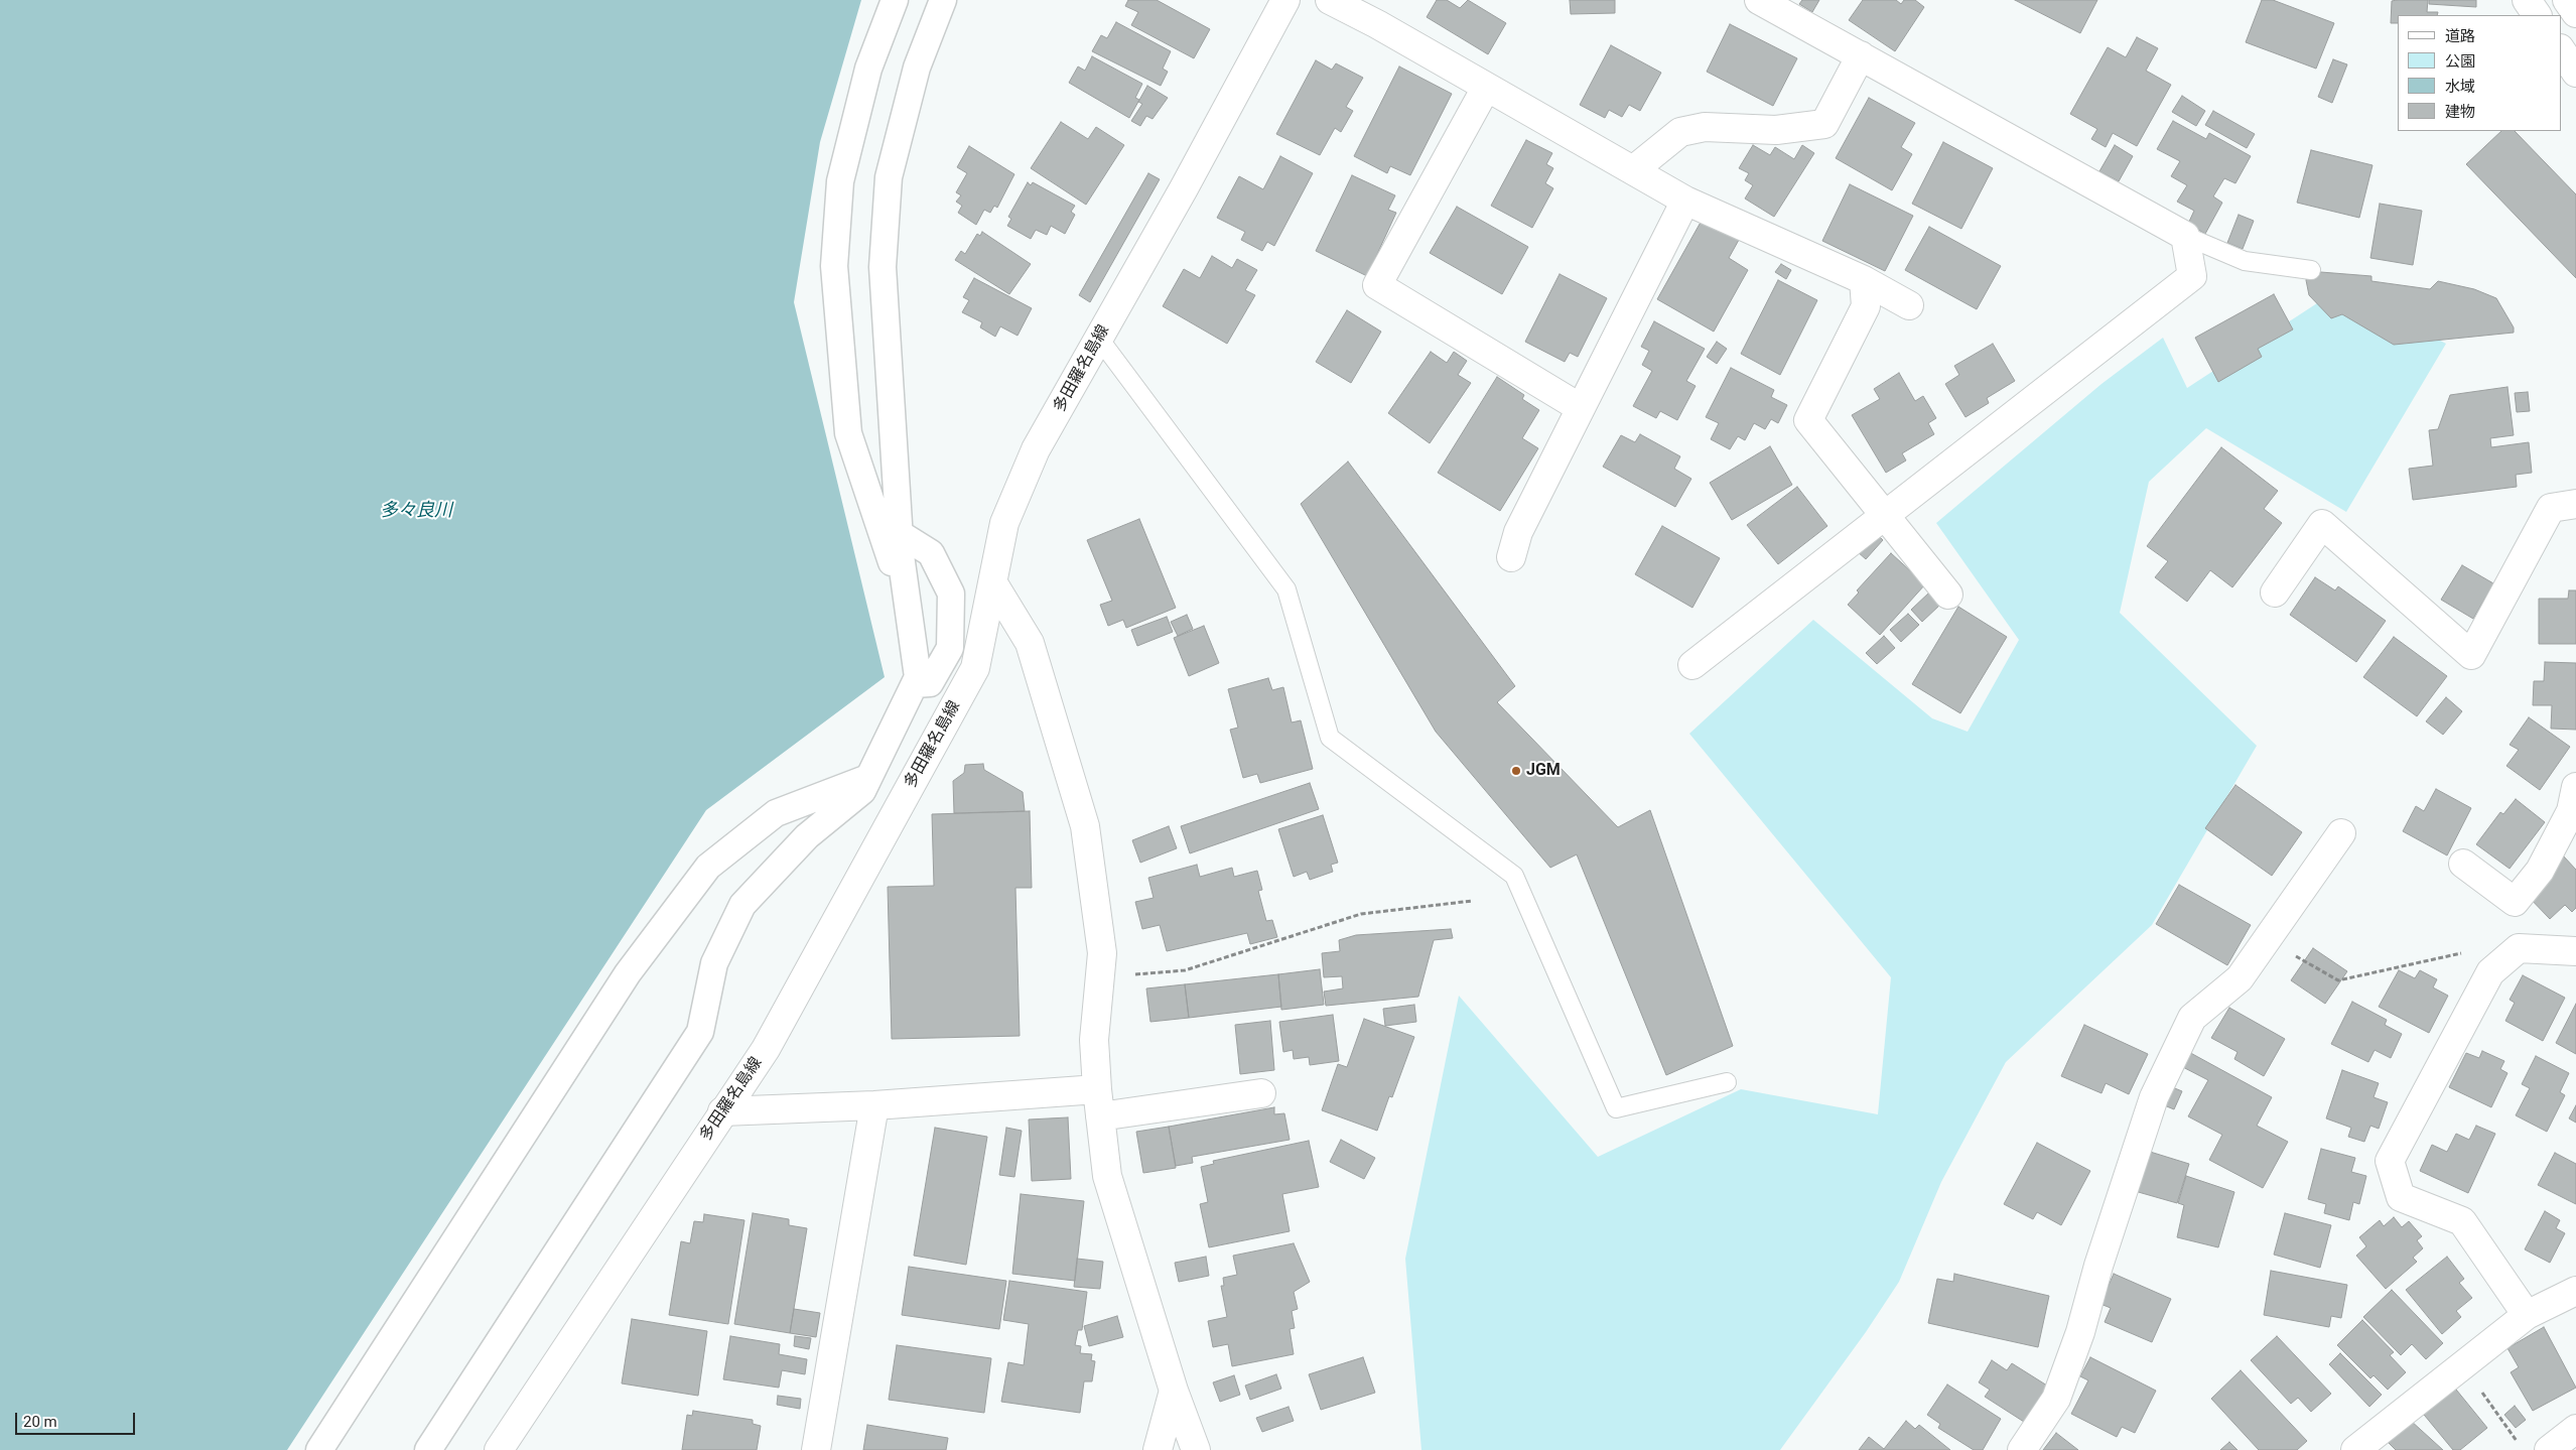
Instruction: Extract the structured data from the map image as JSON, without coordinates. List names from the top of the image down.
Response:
{
  "streets": {
    "street": ["多田羅名島線"]
  },
  "water": ["多々良川"],
  "places": ["JGM"],
  "legend": [
    "道路",
    "公園",
    "水域",
    "建物"
  ],
  "scale_bar": "20 m"
}
